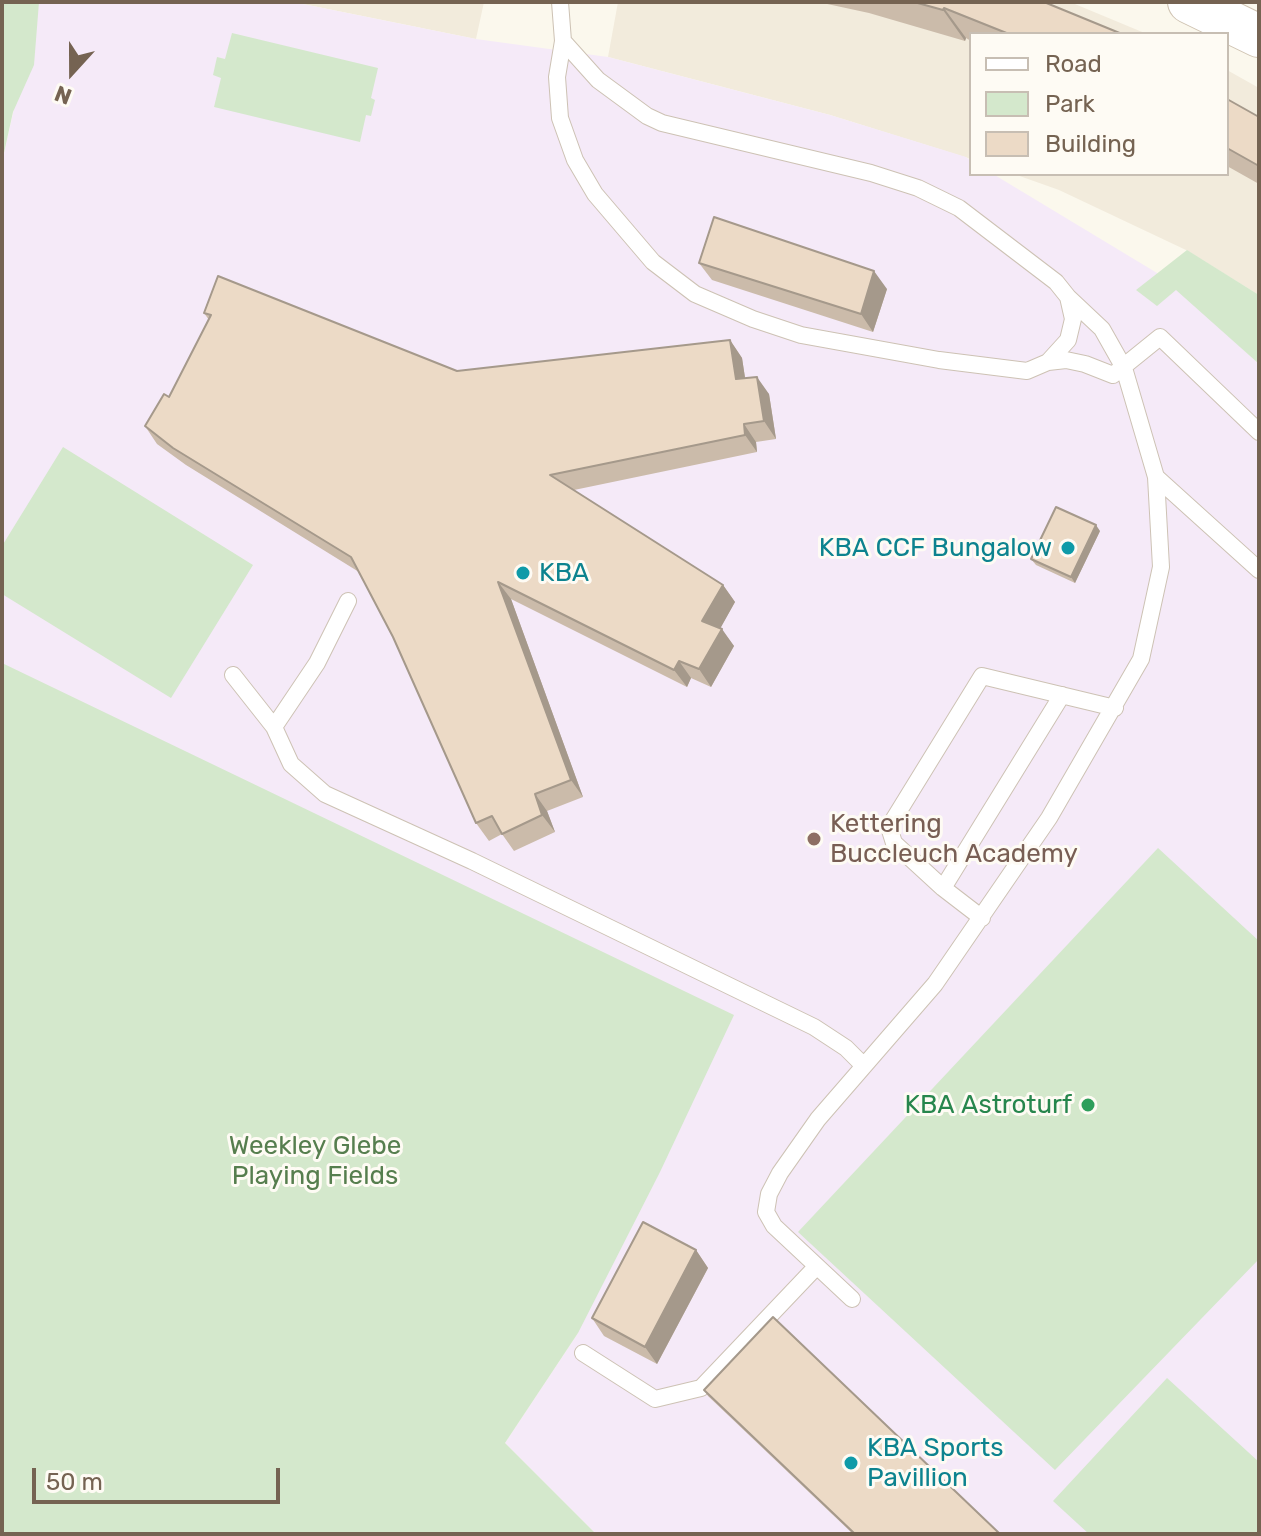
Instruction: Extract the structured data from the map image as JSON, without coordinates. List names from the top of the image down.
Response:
{
  "parks": ["Weekley Glebe Playing Fields"],
  "places": [
    "KBA CCF Bungalow",
    "KBA",
    "Kettering Buccleuch Academy",
    "KBA Astroturf",
    "KBA Sports Pavillion"
  ],
  "legend": ["Road", "Park", "Building"],
  "scale_bar": "50 m",
  "north": "bottom"
}
